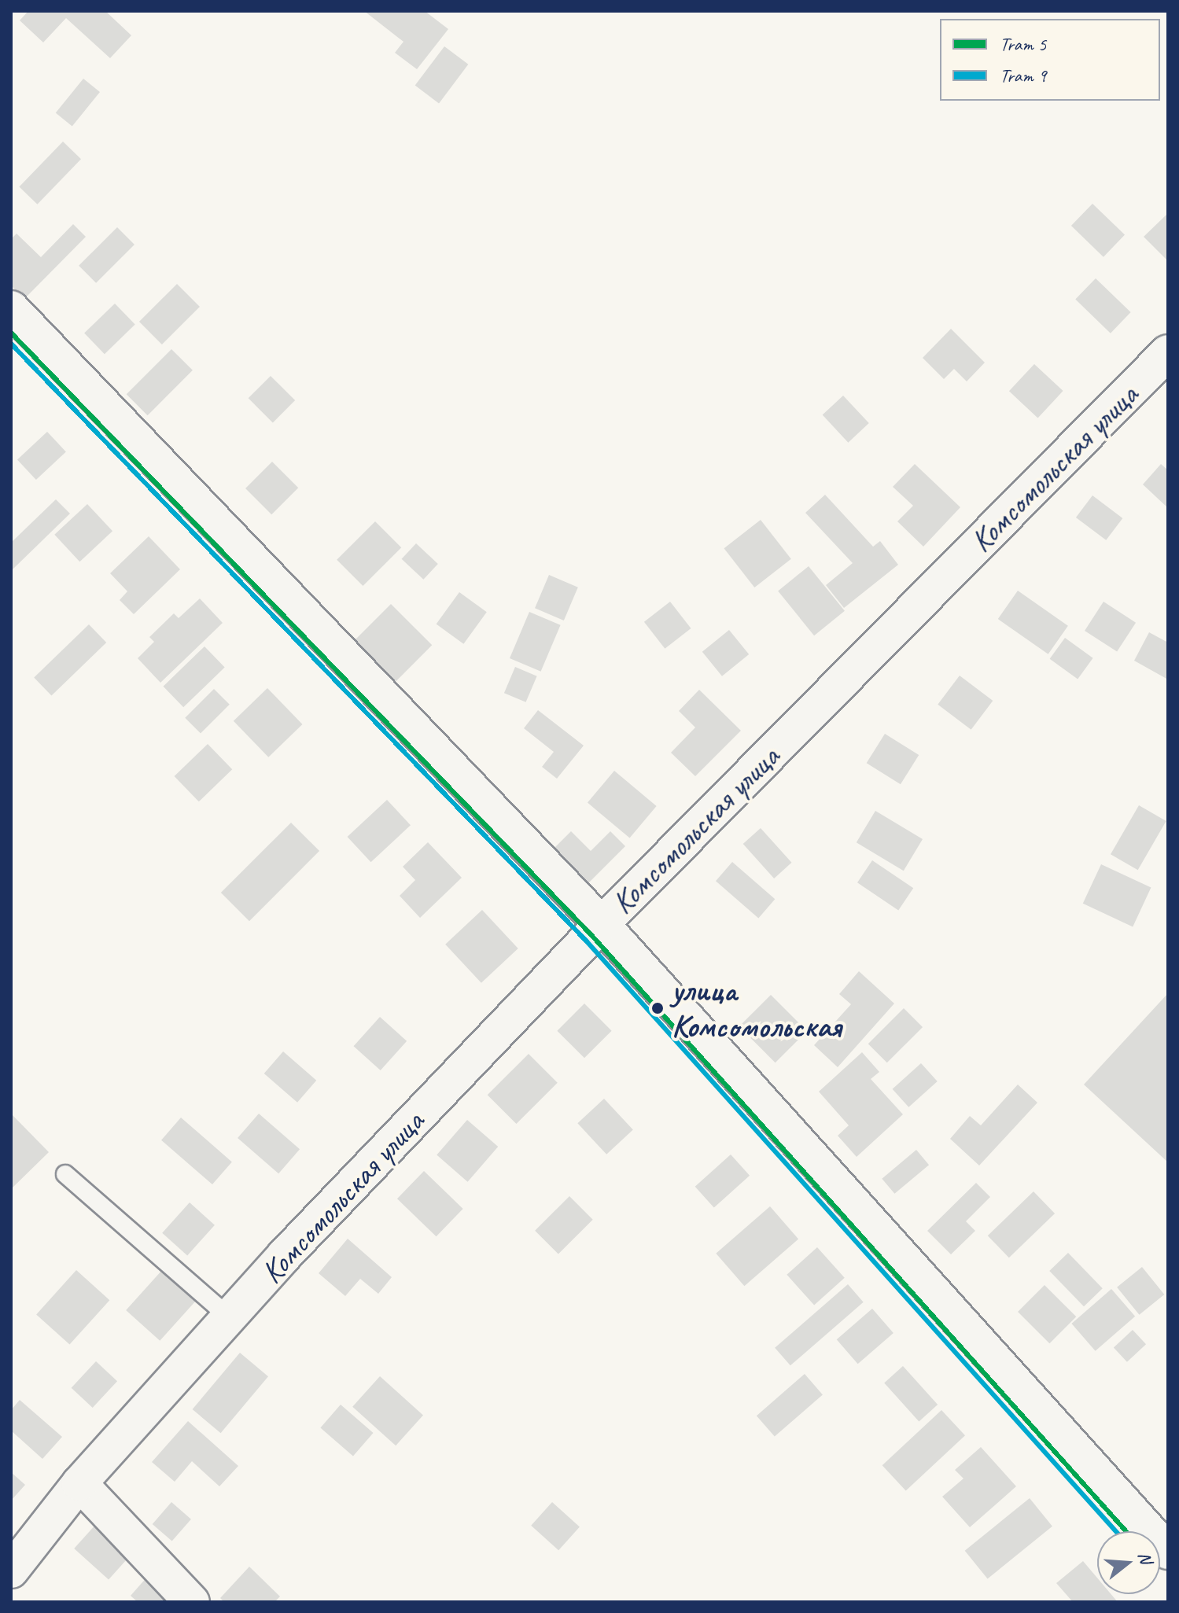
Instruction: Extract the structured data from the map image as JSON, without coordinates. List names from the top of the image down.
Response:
{
  "streets": {
    "street": ["Комсомольская улица"]
  },
  "places": ["улица Комсомольская"],
  "lines": ["tram line 5", "tram line 9"],
  "legend": ["Tram 5", "Tram 9"],
  "north": "right"
}
